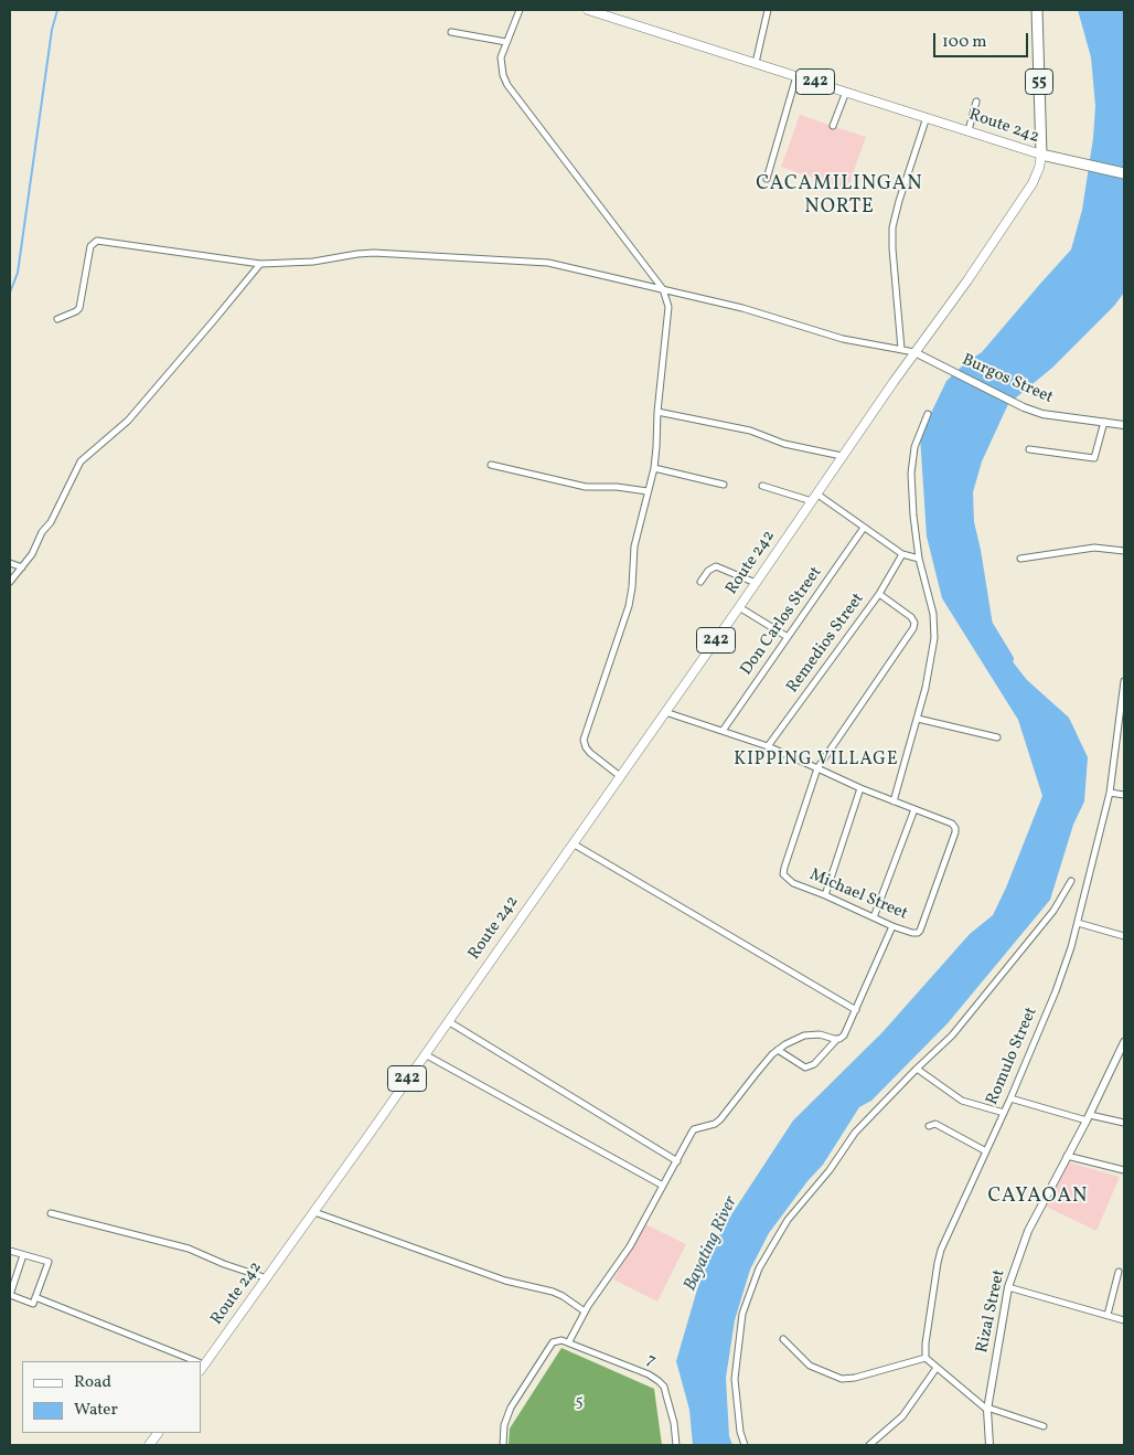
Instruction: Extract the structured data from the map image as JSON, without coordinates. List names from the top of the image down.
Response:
{
  "streets": {
    "highway": ["55"],
    "main road": ["242", "Route 242"],
    "street": [
      "Burgos Street",
      "Don Carlos Street",
      "Remedios Street",
      "Michael Street",
      "Romulo Street",
      "Rizal Street",
      "7"
    ]
  },
  "crossings": [
    ["55", "Route 242"],
    ["Route 242", "Burgos Street"]
  ],
  "districts": ["CACAMILINGAN NORTE", "KIPPING VILLAGE", "CAYAOAN"],
  "water": ["Bayating River"],
  "parks": ["5"],
  "legend": ["Road", "Water"],
  "scale_bar": "100 m"
}
